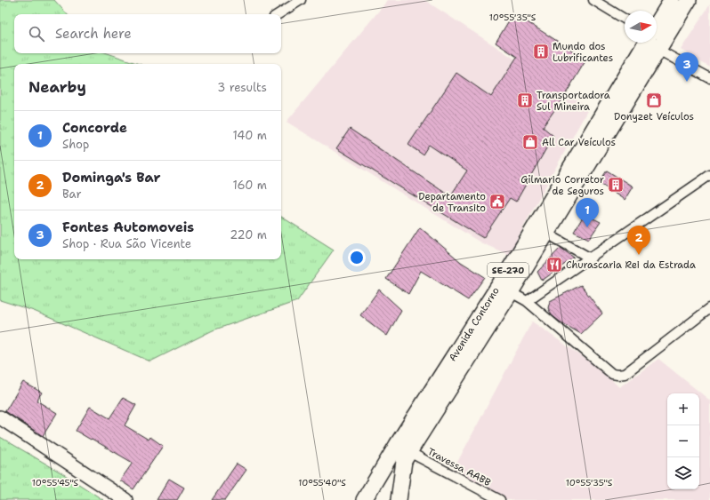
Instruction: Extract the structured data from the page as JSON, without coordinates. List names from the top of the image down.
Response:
{
  "streets": {
    "main road": ["SE-270", "Avenida Contorno"],
    "street": ["Travessa AABB"]
  },
  "crossings": [
    ["SE-270", "Avenida Contorno"],
    ["SE-270", "Travessa AABB"],
    ["Avenida Contorno", "Travessa AABB"]
  ],
  "places": {
    "building": ["Mundo dos Lubrificantes", "Transportadora Sul Mineira", "Gilmario Corretor de Seguros"],
    "shop": ["Donyzet Veículos", "All Car Veículos"],
    "public building": ["Departamento de Transito"],
    "restaurant": ["Churascaria Rei da Estrada"]
  },
  "north": "right",
  "page": {
    "search": "Search here",
    "pins": ["3", "1", "2"],
    "heading": ["Nearby", "3 results"],
    "list": [
      {
        "mark": "1",
        "name": "Concorde",
        "note": "Shop",
        "value": "140 m"
      },
      {
        "mark": "2",
        "name": "Dominga's Bar",
        "note": "Bar",
        "value": "160 m"
      },
      {
        "mark": "3",
        "name": "Fontes Automoveis",
        "note": "Shop · Rua São Vicente",
        "value": "220 m"
      }
    ],
    "map_buttons": ["+", "−"]
  },
  "coordinates": ["10°55'35\"S", "10°55'45\"S", "10°55'40\"S"]
}
